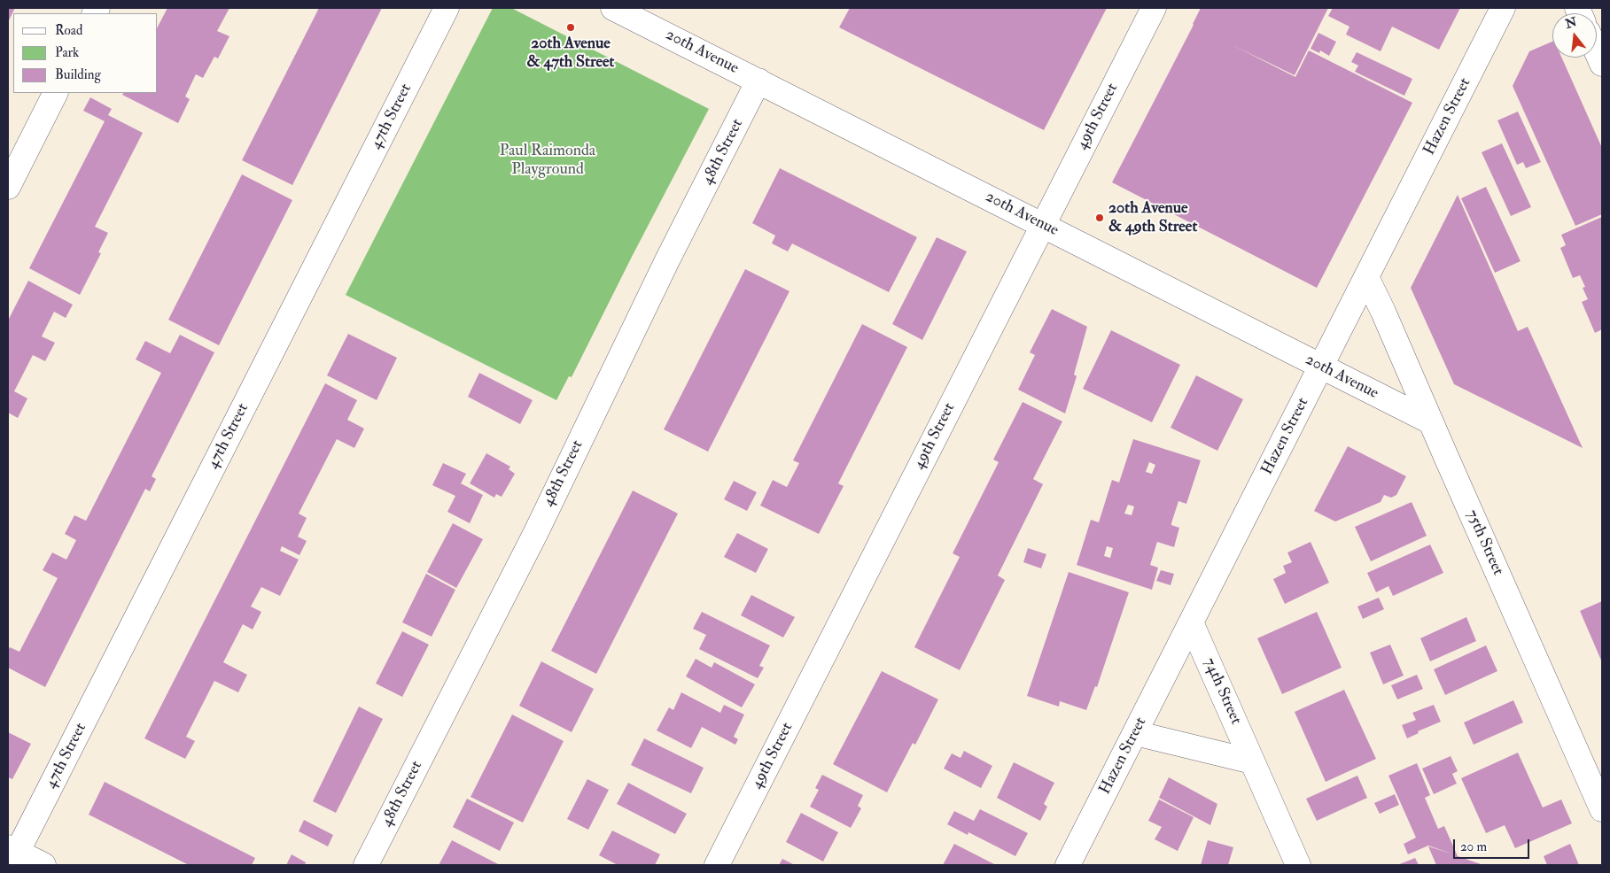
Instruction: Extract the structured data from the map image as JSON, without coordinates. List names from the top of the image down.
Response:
{
  "streets": {
    "street": [
      "20th Avenue",
      "47th Street",
      "49th Street",
      "Hazen Street",
      "48th Street",
      "75th Street",
      "74th Street"
    ]
  },
  "crossings": [
    ["20th Avenue", "49th Street"],
    ["20th Avenue", "Hazen Street"],
    ["20th Avenue", "48th Street"],
    ["20th Avenue", "75th Street"],
    ["Hazen Street", "75th Street"],
    ["Hazen Street", "74th Street"]
  ],
  "parks": ["Paul Raimonda Playground"],
  "places": ["20th Avenue & 47th Street", "20th Avenue & 49th Street"],
  "legend": ["Road", "Park", "Building"],
  "scale_bar": "20 m",
  "north": "top"
}
